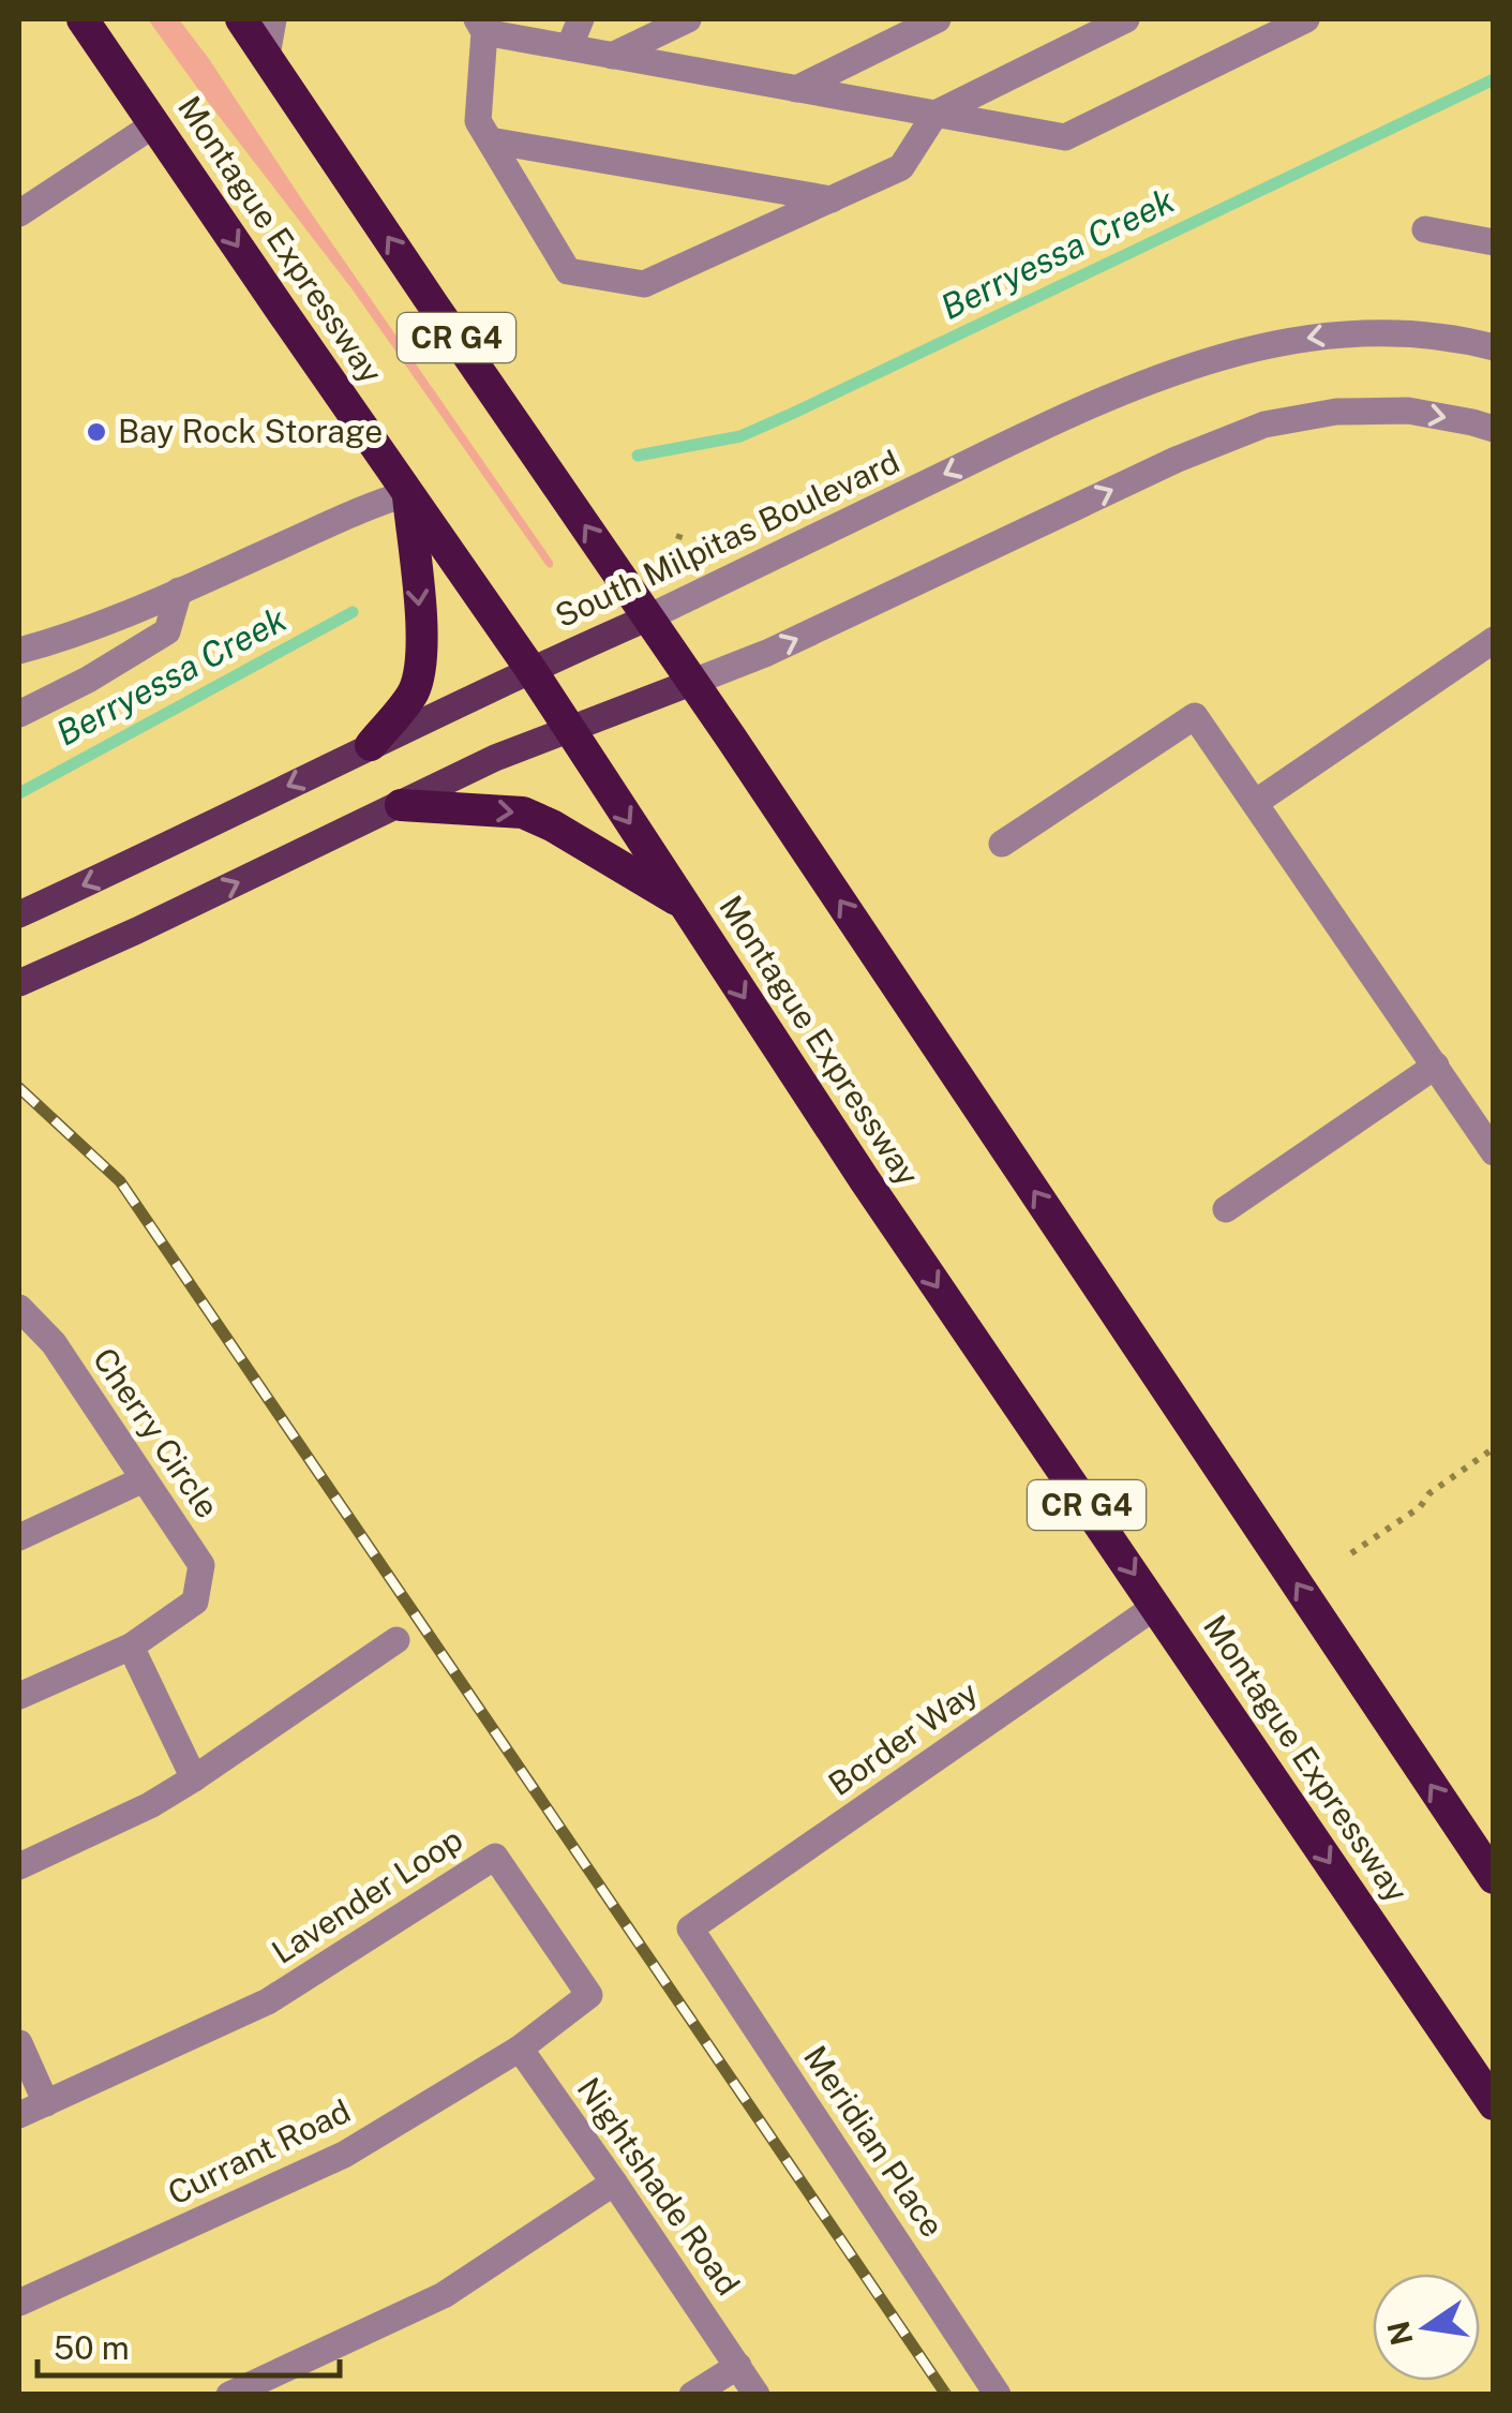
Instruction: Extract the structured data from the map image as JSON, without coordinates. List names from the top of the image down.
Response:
{
  "streets": {
    "highway": ["Montague Expressway", "CR G4"],
    "main road": ["South Milpitas Boulevard"],
    "street": [
      "Cherry Circle",
      "Border Way",
      "Lavender Loop",
      "Meridian Place",
      "Currant Road",
      "Nightshade Road"
    ]
  },
  "crossings": [
    ["Montague Expressway", "South Milpitas Boulevard"],
    ["Montague Expressway", "Border Way"],
    ["CR G4", "South Milpitas Boulevard"],
    ["Border Way", "Meridian Place"],
    ["Lavender Loop", "Currant Road"],
    ["Lavender Loop", "Nightshade Road"],
    ["Currant Road", "Nightshade Road"]
  ],
  "water": ["Berryessa Creek"],
  "places": ["Bay Rock Storage"],
  "scale_bar": "50 m",
  "north": "left"
}
